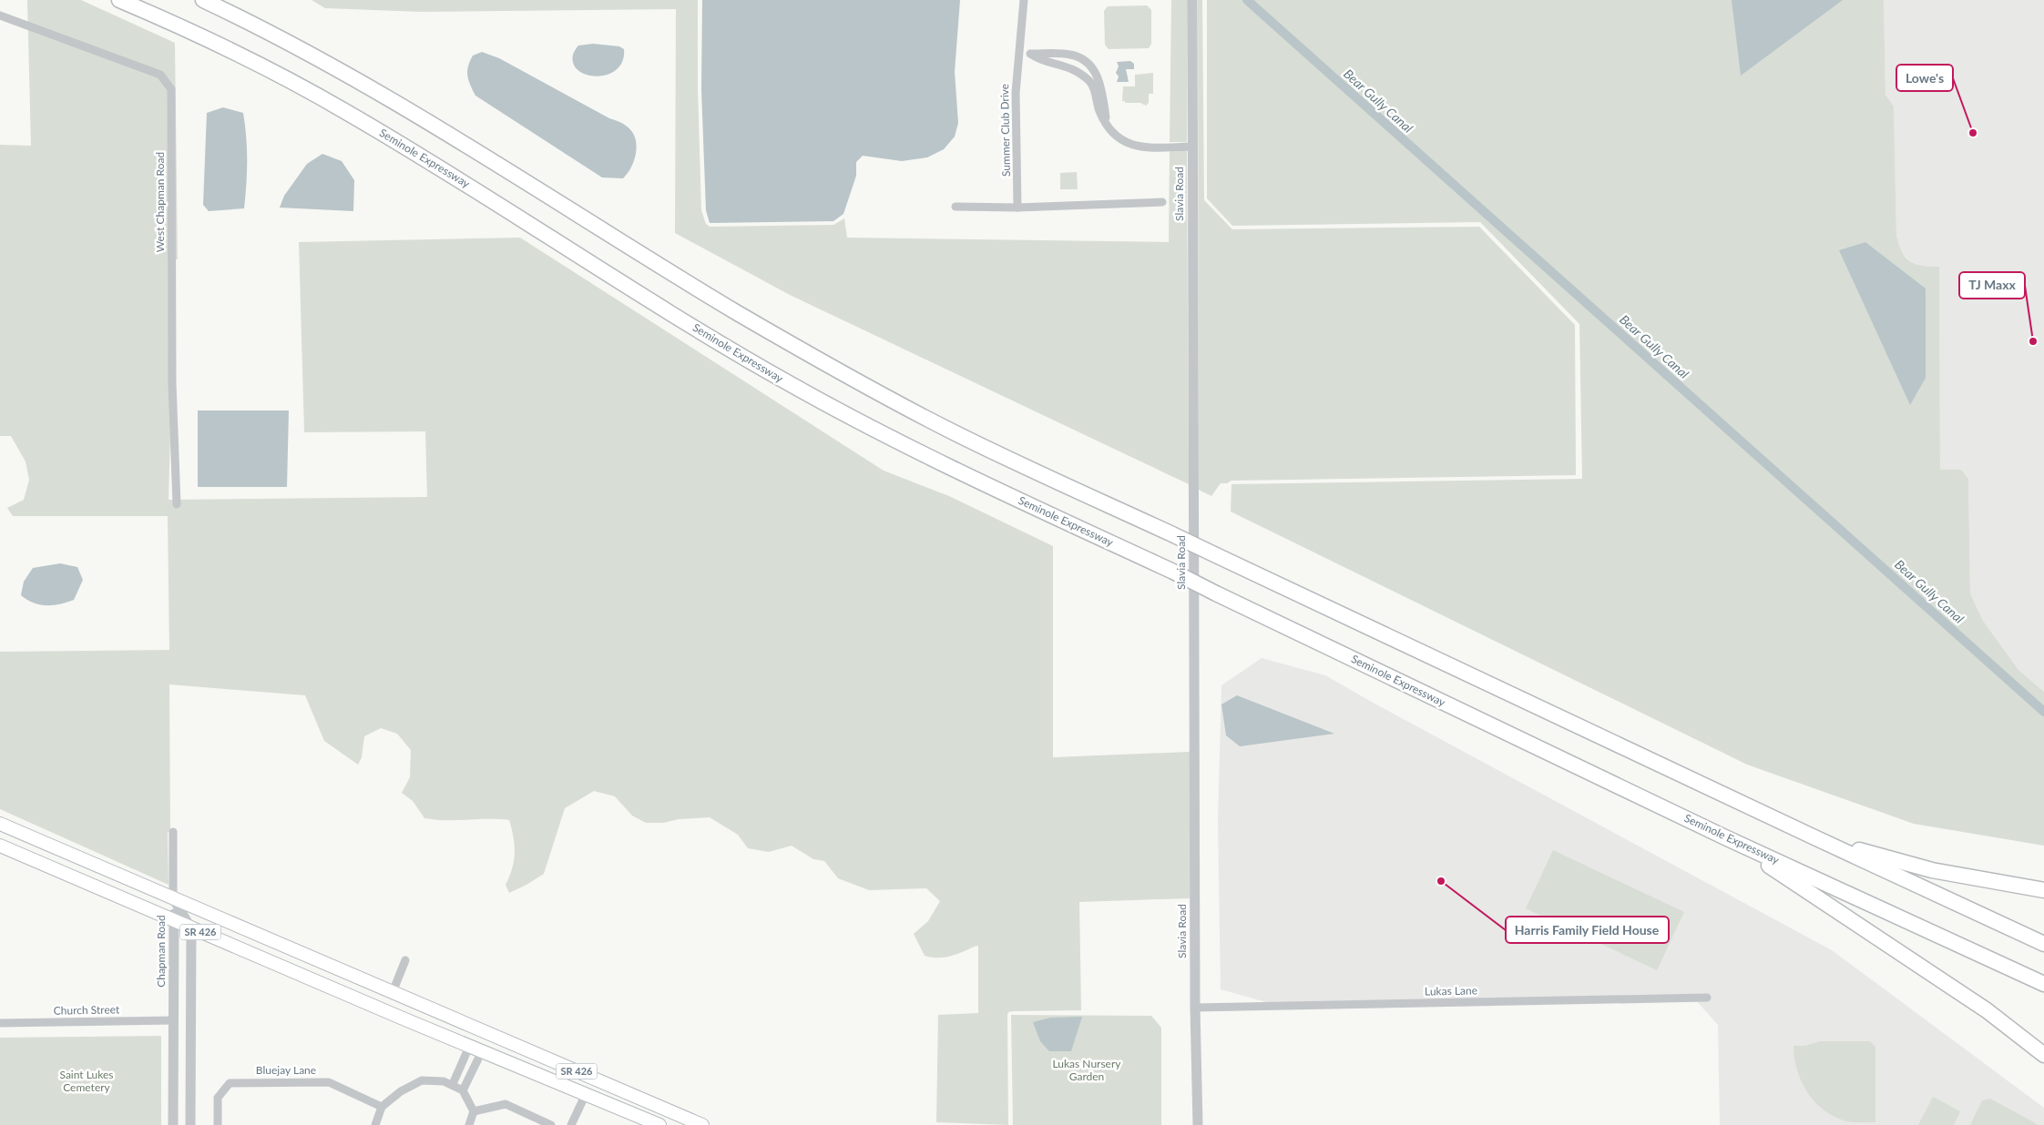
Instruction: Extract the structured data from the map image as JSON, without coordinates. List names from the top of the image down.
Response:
{
  "streets": {
    "highway": ["Seminole Expressway"],
    "main road": ["SR 426"],
    "street": [
      "Summer Club Drive",
      "Slavia Road",
      "West Chapman Road",
      "Chapman Road",
      "Lukas Lane",
      "Church Street",
      "Bluejay Lane"
    ]
  },
  "crossings": [
    ["Slavia Road", "Lukas Lane"],
    ["SR 426", "Chapman Road"],
    ["Chapman Road", "Church Street"]
  ],
  "water": ["Bear Gully Canal"],
  "parks": ["Lukas Nursery Garden", "Saint Lukes Cemetery"],
  "places": ["Lowe's", "TJ Maxx", "Harris Family Field House"]
}
